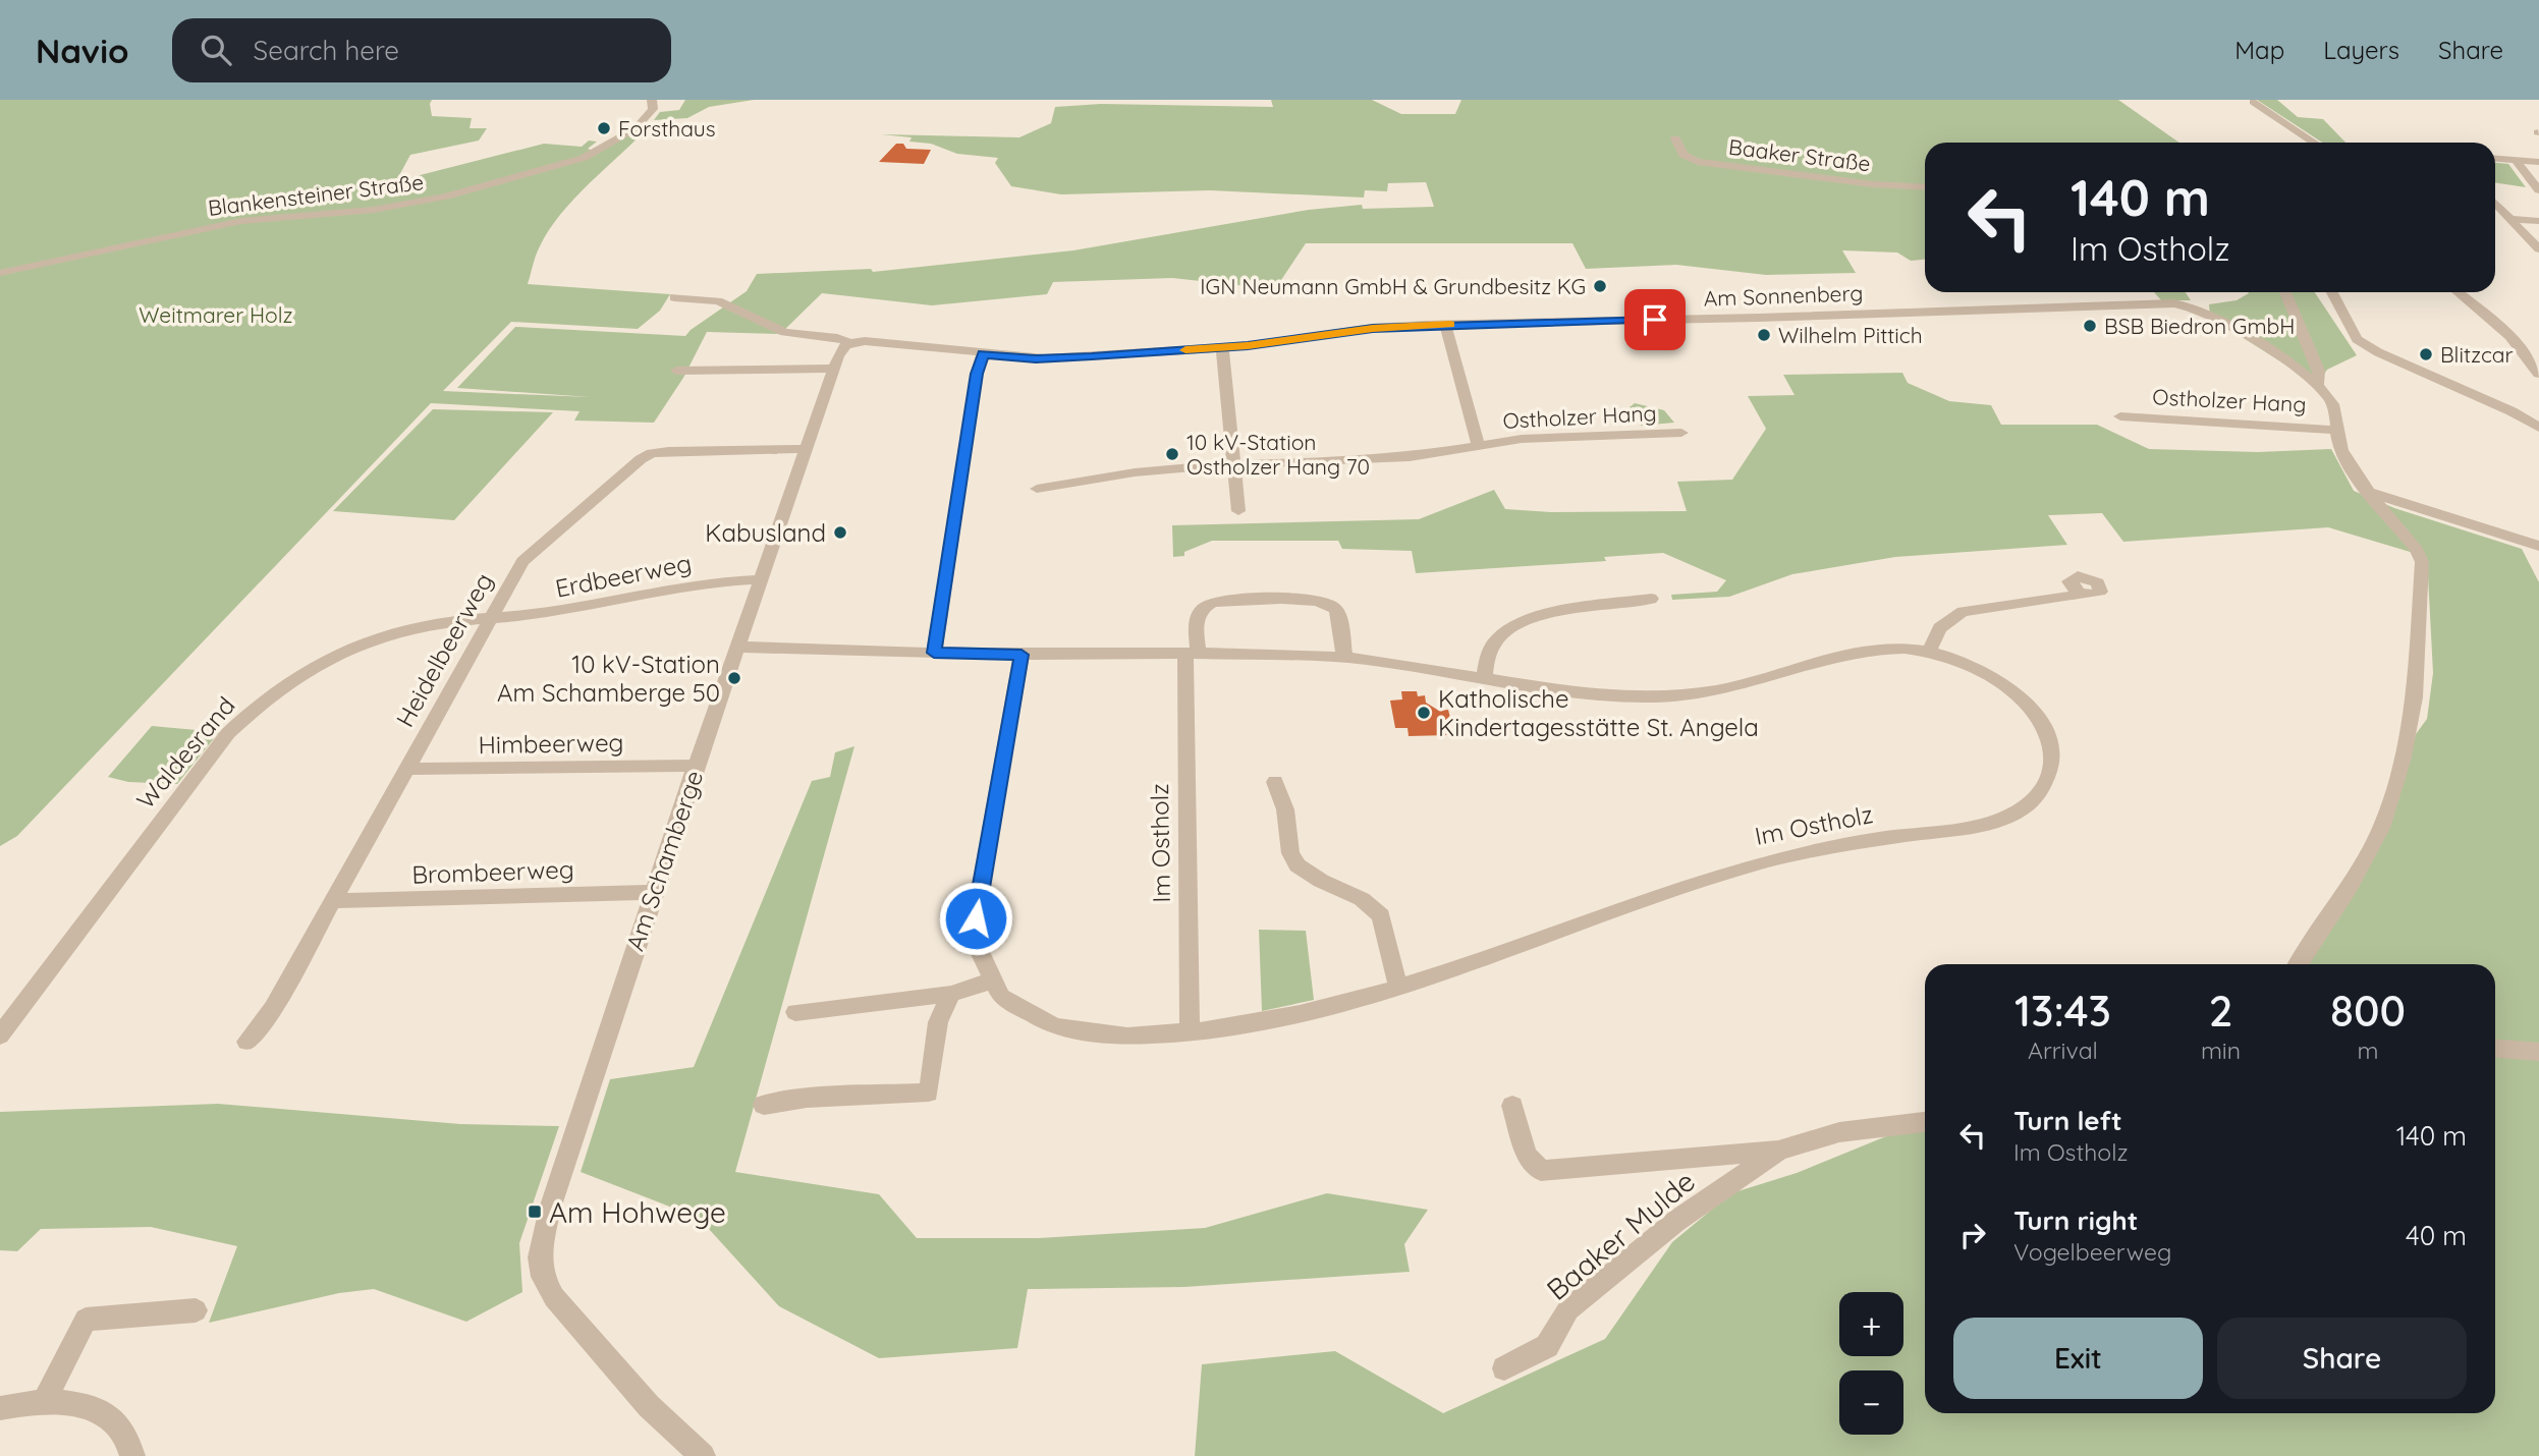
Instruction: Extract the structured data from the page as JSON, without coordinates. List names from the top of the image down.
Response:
{
  "streets": {
    "street": [
      "Baaker Straße",
      "Blankensteiner Straße",
      "Am Sonnenberg",
      "Ostholzer Hang",
      "Erdbeerweg",
      "Heidelbeerweg",
      "Himbeerweg",
      "Waldesrand",
      "Im Ostholz",
      "Am Schamberge",
      "Brombeerweg",
      "Baaker Mulde"
    ]
  },
  "crossings": [
    ["Am Sonnenberg", "Ostholzer Hang"],
    ["Erdbeerweg", "Heidelbeerweg"],
    ["Erdbeerweg", "Waldesrand"],
    ["Erdbeerweg", "Am Schamberge"],
    ["Heidelbeerweg", "Himbeerweg"],
    ["Heidelbeerweg", "Waldesrand"],
    ["Heidelbeerweg", "Am Schamberge"],
    ["Heidelbeerweg", "Brombeerweg"],
    ["Himbeerweg", "Am Schamberge"],
    ["Im Ostholz", "Am Schamberge"],
    ["Am Schamberge", "Brombeerweg"]
  ],
  "parks": ["Weitmarer Holz"],
  "places": {
    "other": [
      "Forsthaus",
      "IGN Neumann GmbH & Grundbesitz KG",
      "BSB Biedron GmbH",
      "Wilhelm Pittich",
      "Blitzcar",
      "10 kV-Station Ostholzer Hang 70",
      "Kabusland",
      "10 kV-Station Am Schamberge 50",
      "Katholische Kindertagesstätte St. Angela"
    ],
    "transit": ["Am Hohwege"]
  },
  "page": {
    "header": "Navio",
    "search": "Search here",
    "nav": ["Map", "Layers", "Share"],
    "turn": ["140 m", "Im Ostholz"],
    "eta": [
      "13:43",
      "Arrival",
      "2",
      "min",
      "800",
      "m"
    ],
    "list": [
      {
        "name": "Turn left",
        "note": "Im Ostholz",
        "value": "140 m"
      },
      {
        "name": "Turn right",
        "note": "Vogelbeerweg",
        "value": "40 m"
      }
    ],
    "map_buttons": ["+", "−"],
    "buttons": ["Exit", "Share"]
  }
}
